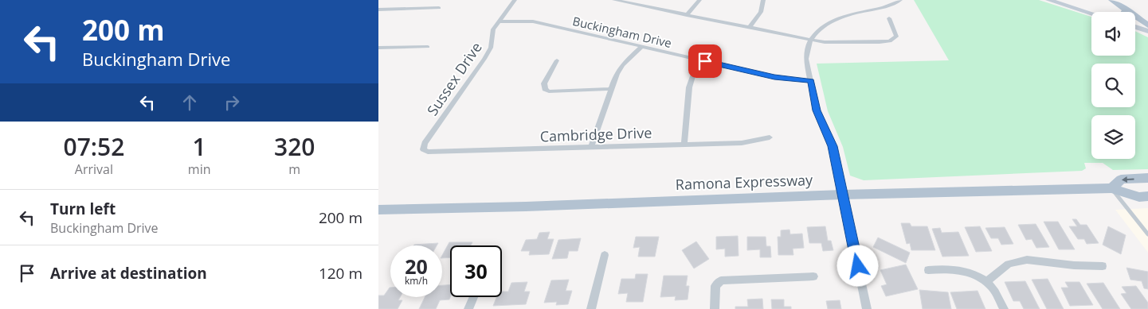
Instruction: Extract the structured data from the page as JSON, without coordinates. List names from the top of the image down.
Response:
{
  "streets": {
    "main road": ["Ramona Expressway"],
    "street": ["Buckingham Drive", "Sussex Drive", "Cambridge Drive"]
  },
  "crossings": [
    ["Buckingham Drive", "Sussex Drive"],
    ["Sussex Drive", "Cambridge Drive"]
  ],
  "page": {
    "turn": ["200 m", "Buckingham Drive"],
    "eta": [
      "07:52",
      "Arrival",
      "1",
      "min",
      "320",
      "m"
    ],
    "list": [
      {
        "name": "Turn left",
        "note": "Buckingham Drive",
        "value": "200 m"
      },
      {
        "name": "Arrive at destination",
        "value": "120 m"
      }
    ],
    "speed": "20 km/h",
    "limit": "30"
  }
}
